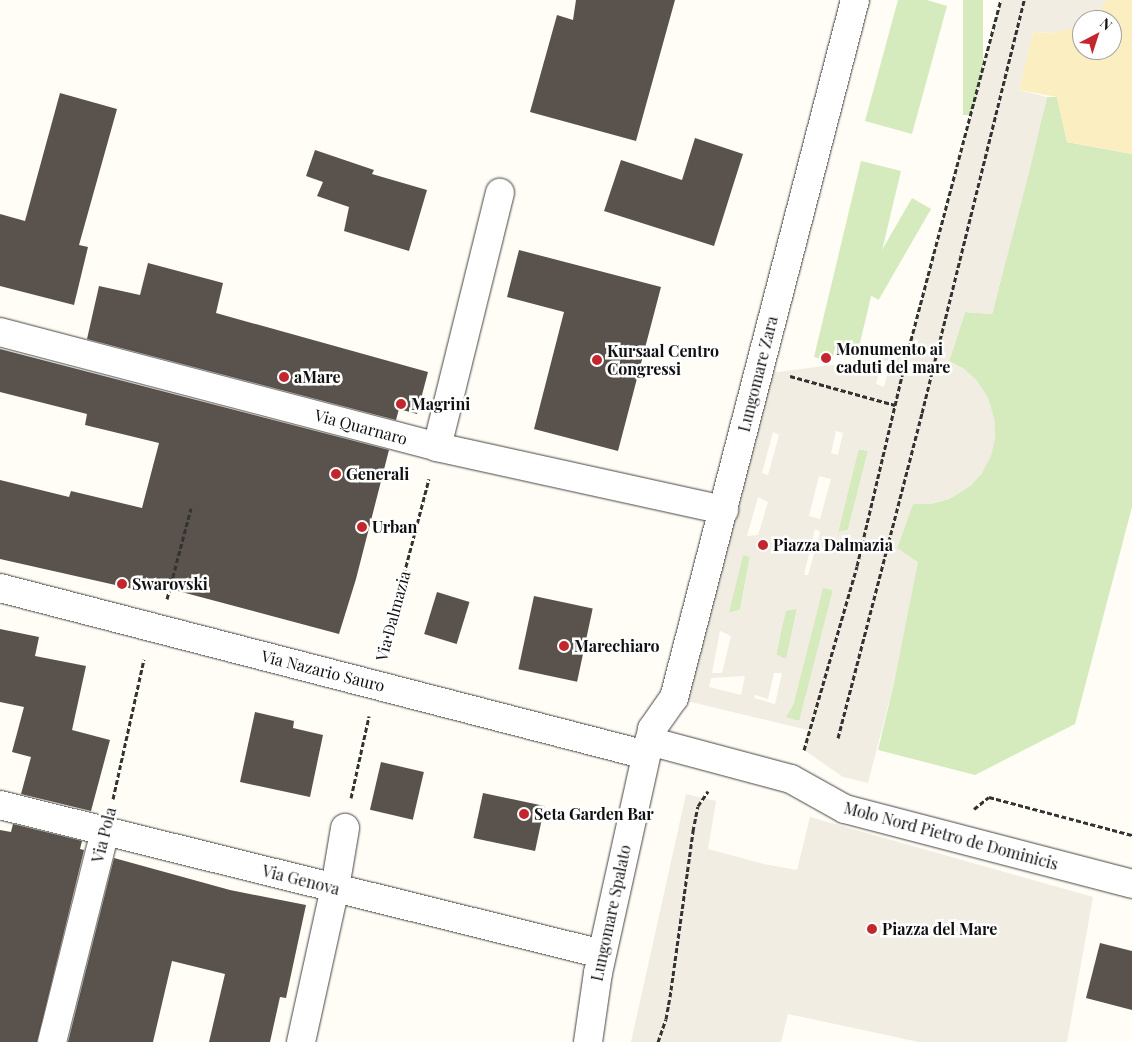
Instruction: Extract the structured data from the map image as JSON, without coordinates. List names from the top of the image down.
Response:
{
  "streets": {
    "street": [
      "Lungomare Zara",
      "Via Quarnaro",
      "Via Nazario Sauro",
      "Via Pola",
      "Molo Nord Pietro de Dominicis",
      "Via Genova",
      "Lungomare Spalato"
    ],
    "path": ["Via Dalmazia"]
  },
  "crossings": [
    ["Lungomare Zara", "Via Quarnaro"],
    ["Lungomare Zara", "Via Nazario Sauro"],
    ["Lungomare Zara", "Molo Nord Pietro de Dominicis"],
    ["Lungomare Zara", "Lungomare Spalato"],
    ["Via Quarnaro", "Via Dalmazia"],
    ["Via Dalmazia", "Via Nazario Sauro"],
    ["Via Nazario Sauro", "Via Pola"],
    ["Via Nazario Sauro", "Molo Nord Pietro de Dominicis"],
    ["Via Nazario Sauro", "Lungomare Spalato"],
    ["Via Pola", "Via Genova"],
    ["Molo Nord Pietro de Dominicis", "Lungomare Spalato"],
    ["Via Genova", "Lungomare Spalato"]
  ],
  "places": [
    "Monumento ai caduti del mare",
    "Kursaal Centro Congressi",
    "aMare",
    "Magrini",
    "Generali",
    "Urban",
    "Piazza Dalmazia",
    "Swarovski",
    "Marechiaro",
    "Seta Garden Bar",
    "Piazza del Mare"
  ],
  "north": "top right"
}
